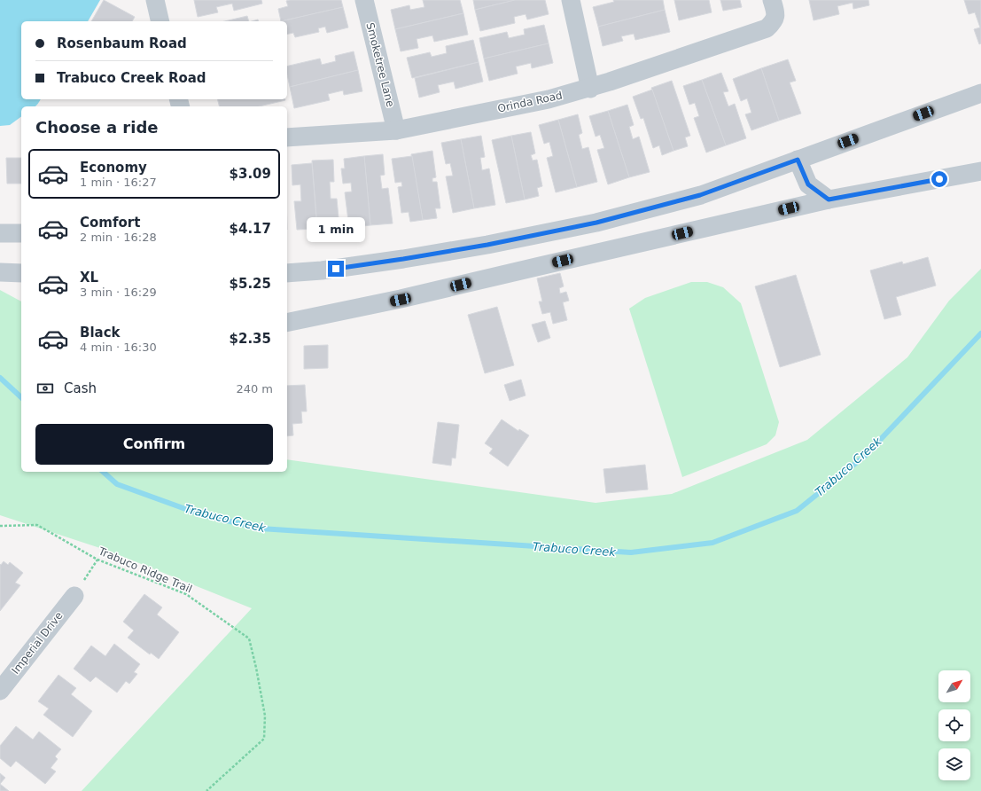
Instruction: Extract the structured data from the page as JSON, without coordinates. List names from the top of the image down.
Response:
{
  "streets": {
    "street": ["Smoketree Lane", "Orinda Road", "Imperial Drive"],
    "path": ["Trabuco Ridge Trail"]
  },
  "crossings": [
    ["Smoketree Lane", "Orinda Road"]
  ],
  "water": ["Trabuco Creek"],
  "north": "top right",
  "page": {
    "banner": ["Rosenbaum Road", "Trabuco Creek Road"],
    "heading": "Choose a ride",
    "list": [
      {
        "name": "Economy",
        "note": "1 min · 16:27",
        "value": "$3.09"
      },
      {
        "name": "Comfort",
        "note": "2 min · 16:28",
        "value": "$4.17"
      },
      {
        "name": "XL",
        "note": "3 min · 16:29",
        "value": "$5.25"
      },
      {
        "name": "Black",
        "note": "4 min · 16:30",
        "value": "$2.35"
      }
    ],
    "bubble": "1 min",
    "pay": ["Cash", "240 m"],
    "buttons": "Confirm"
  }
}
